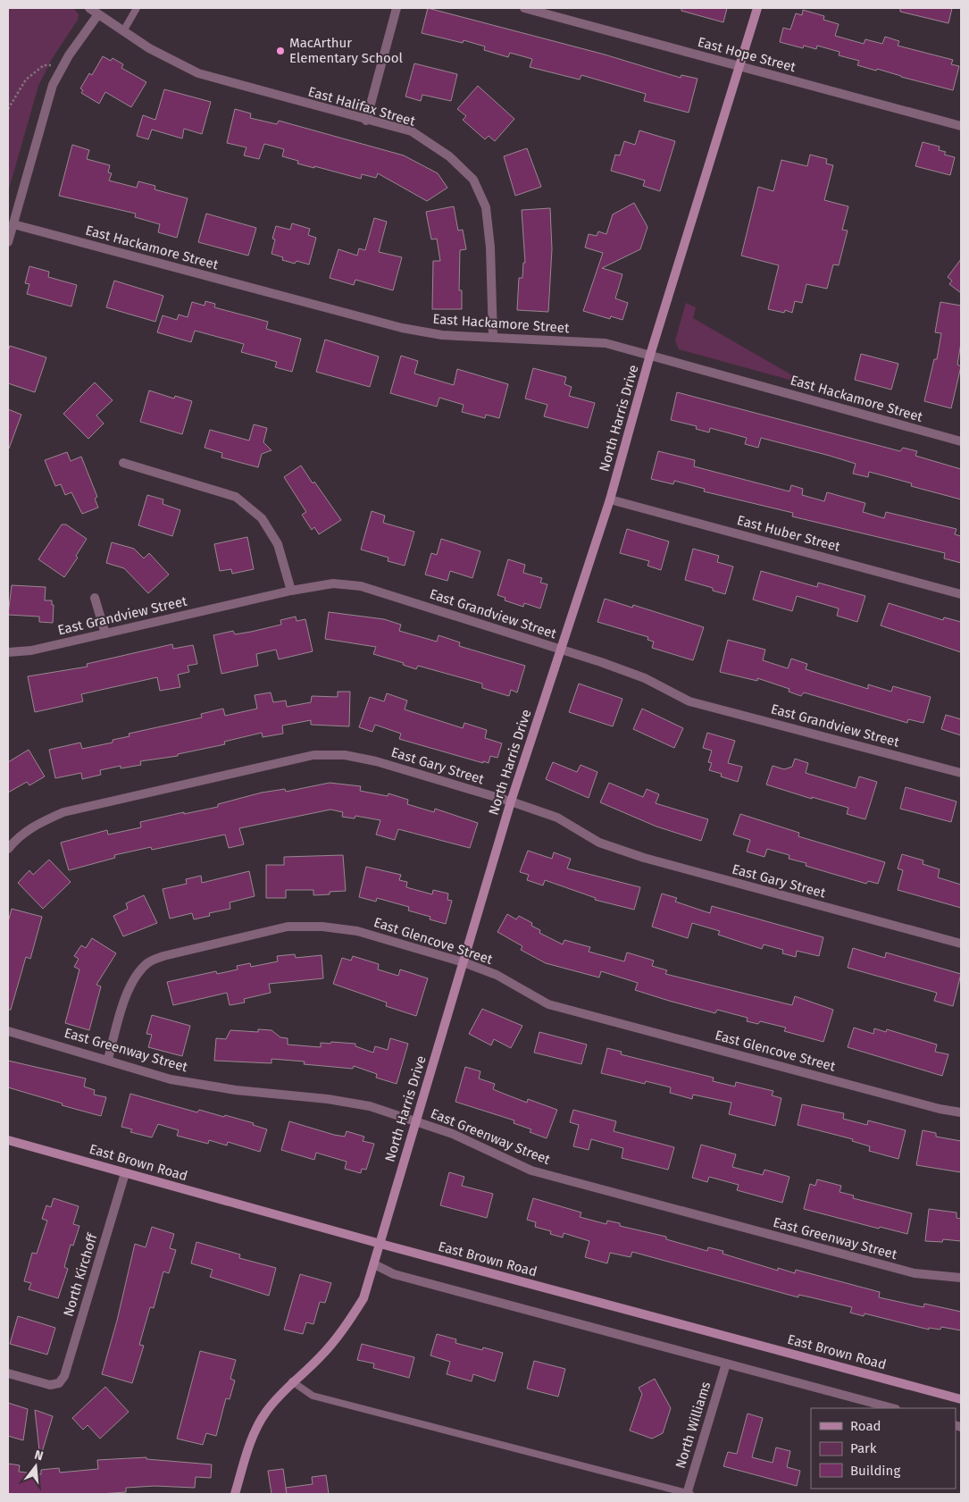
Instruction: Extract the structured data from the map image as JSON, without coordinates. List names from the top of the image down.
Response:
{
  "streets": {
    "street": [
      "East Hope Street",
      "East Halifax Street",
      "East Hackamore Street",
      "North Harris Drive",
      "East Huber Street",
      "East Grandview Street",
      "East Gary Street",
      "East Glencove Street",
      "East Greenway Street",
      "East Brown Road",
      "North Kirchoff",
      "North Williams"
    ]
  },
  "crossings": [
    ["East Hope Street", "North Harris Drive"],
    ["East Halifax Street", "East Hackamore Street"],
    ["East Hackamore Street", "North Harris Drive"],
    ["North Harris Drive", "East Huber Street"],
    ["North Harris Drive", "East Grandview Street"],
    ["North Harris Drive", "East Gary Street"],
    ["North Harris Drive", "East Glencove Street"],
    ["North Harris Drive", "East Greenway Street"],
    ["North Harris Drive", "East Brown Road"],
    ["East Glencove Street", "East Greenway Street"],
    ["East Brown Road", "North Kirchoff"]
  ],
  "places": ["MacArthur Elementary School"],
  "legend": ["Road", "Park", "Building"],
  "north": "top"
}
